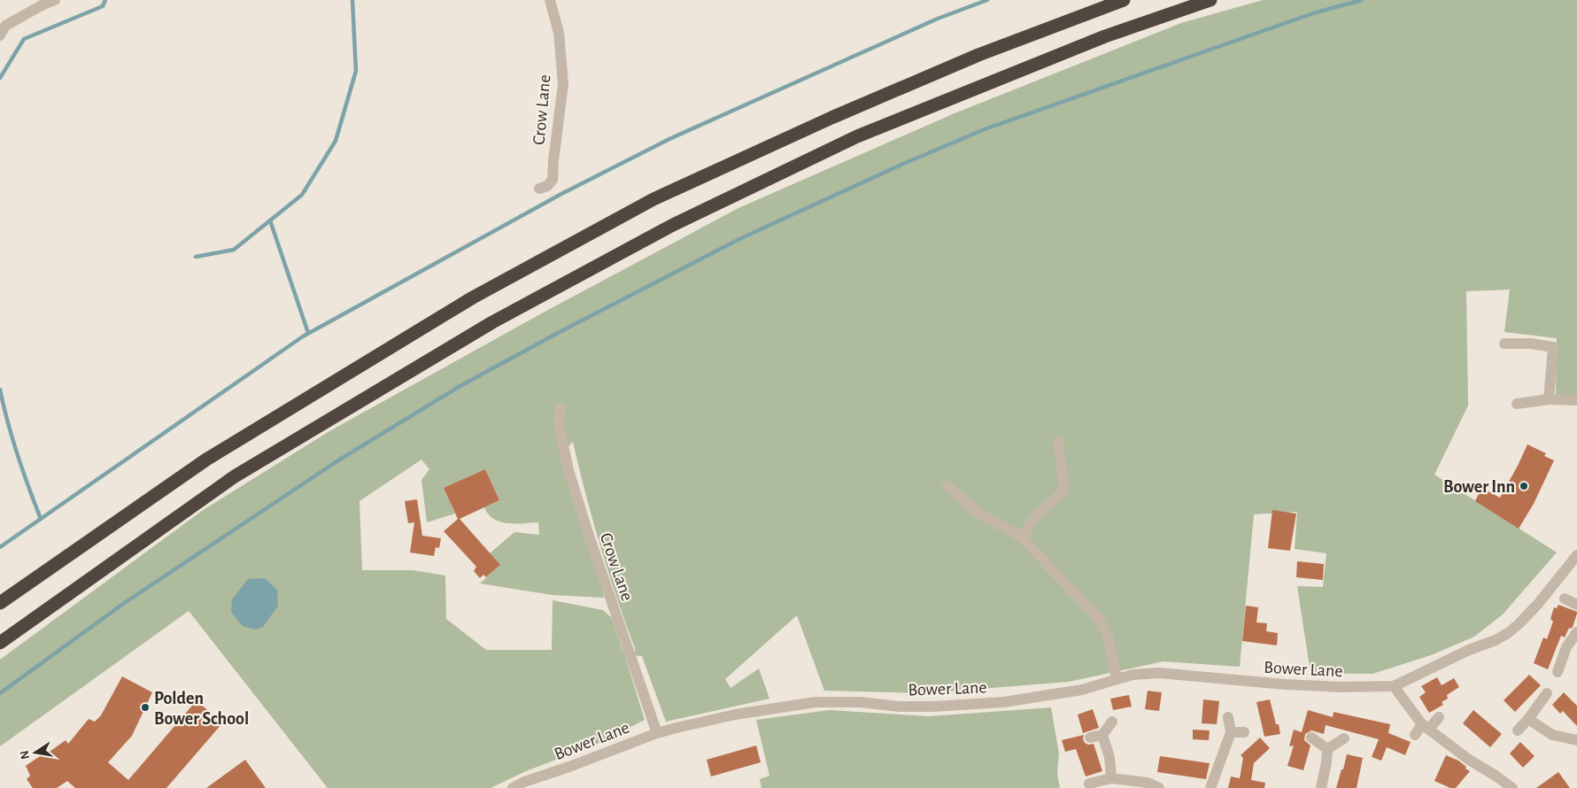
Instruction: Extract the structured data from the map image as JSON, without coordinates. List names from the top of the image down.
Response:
{
  "streets": {
    "street": ["Crow Lane", "Bower Lane"]
  },
  "crossings": [
    ["Crow Lane", "Bower Lane"]
  ],
  "places": ["Bower Inn", "Polden Bower School"],
  "north": "left"
}
